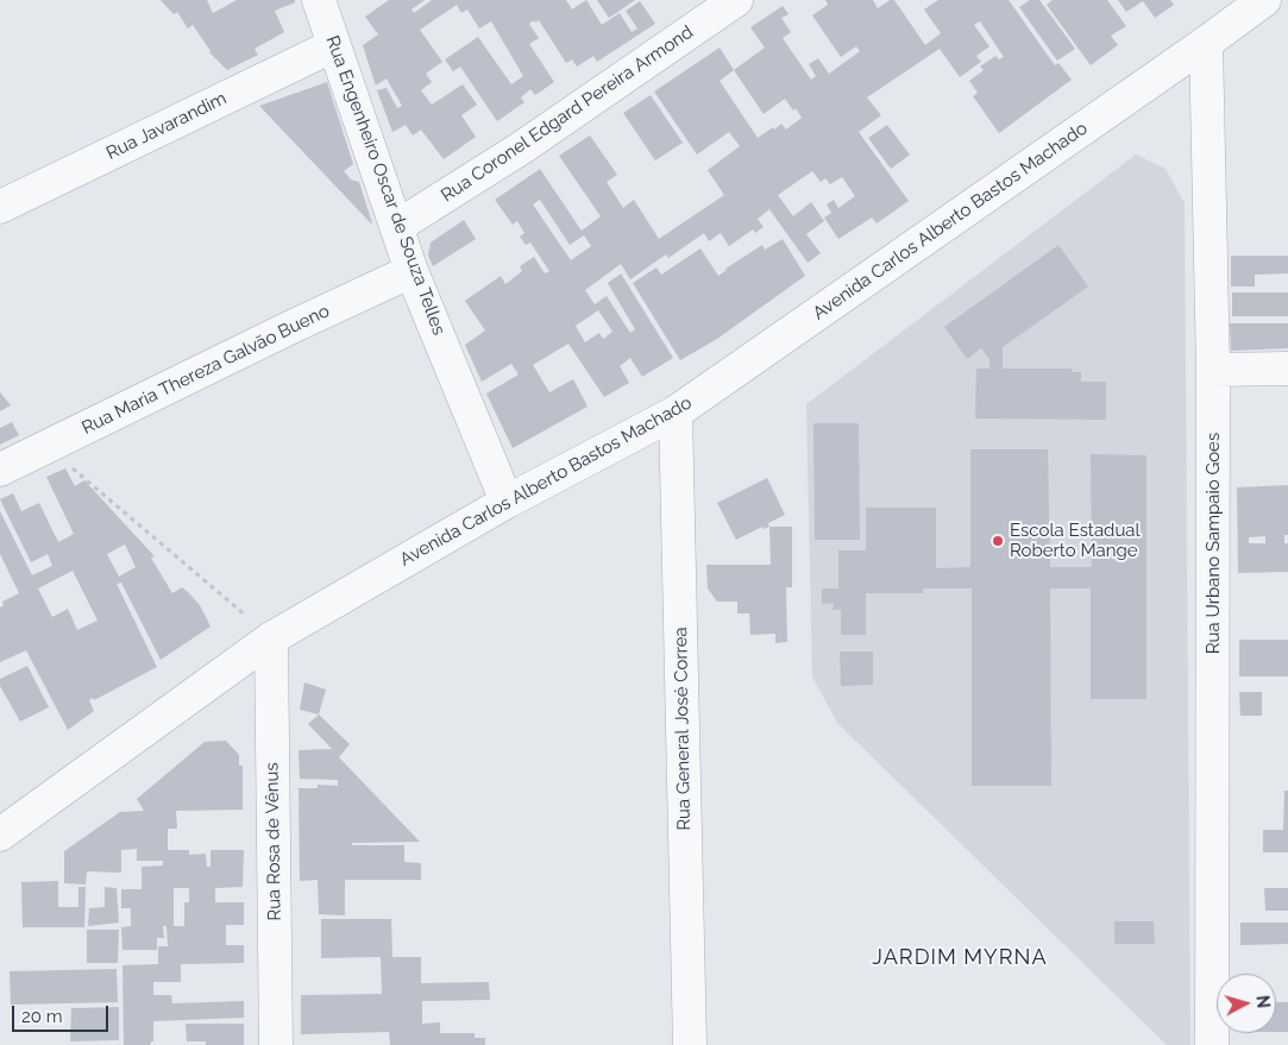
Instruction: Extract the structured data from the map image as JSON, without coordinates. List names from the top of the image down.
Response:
{
  "streets": {
    "street": [
      "Rua Coronel Edgard Pereira Armond",
      "Rua Javarandim",
      "Rua Engenheiro Oscar de Souza Telles",
      "Avenida Carlos Alberto Bastos Machado",
      "Rua Maria Thereza Galvão Bueno",
      "Rua Urbano Sampaio Goes",
      "Rua General José Correa",
      "Rua Rosa de Vênus"
    ]
  },
  "crossings": [
    ["Rua Coronel Edgard Pereira Armond", "Rua Engenheiro Oscar de Souza Telles"],
    ["Rua Javarandim", "Rua Engenheiro Oscar de Souza Telles"],
    ["Rua Engenheiro Oscar de Souza Telles", "Avenida Carlos Alberto Bastos Machado"],
    ["Rua Engenheiro Oscar de Souza Telles", "Rua Maria Thereza Galvão Bueno"],
    ["Avenida Carlos Alberto Bastos Machado", "Rua Urbano Sampaio Goes"],
    ["Avenida Carlos Alberto Bastos Machado", "Rua General José Correa"],
    ["Avenida Carlos Alberto Bastos Machado", "Rua Rosa de Vênus"]
  ],
  "districts": ["JARDIM MYRNA"],
  "places": ["Escola Estadual Roberto Mange"],
  "scale_bar": "20 m",
  "north": "right"
}
